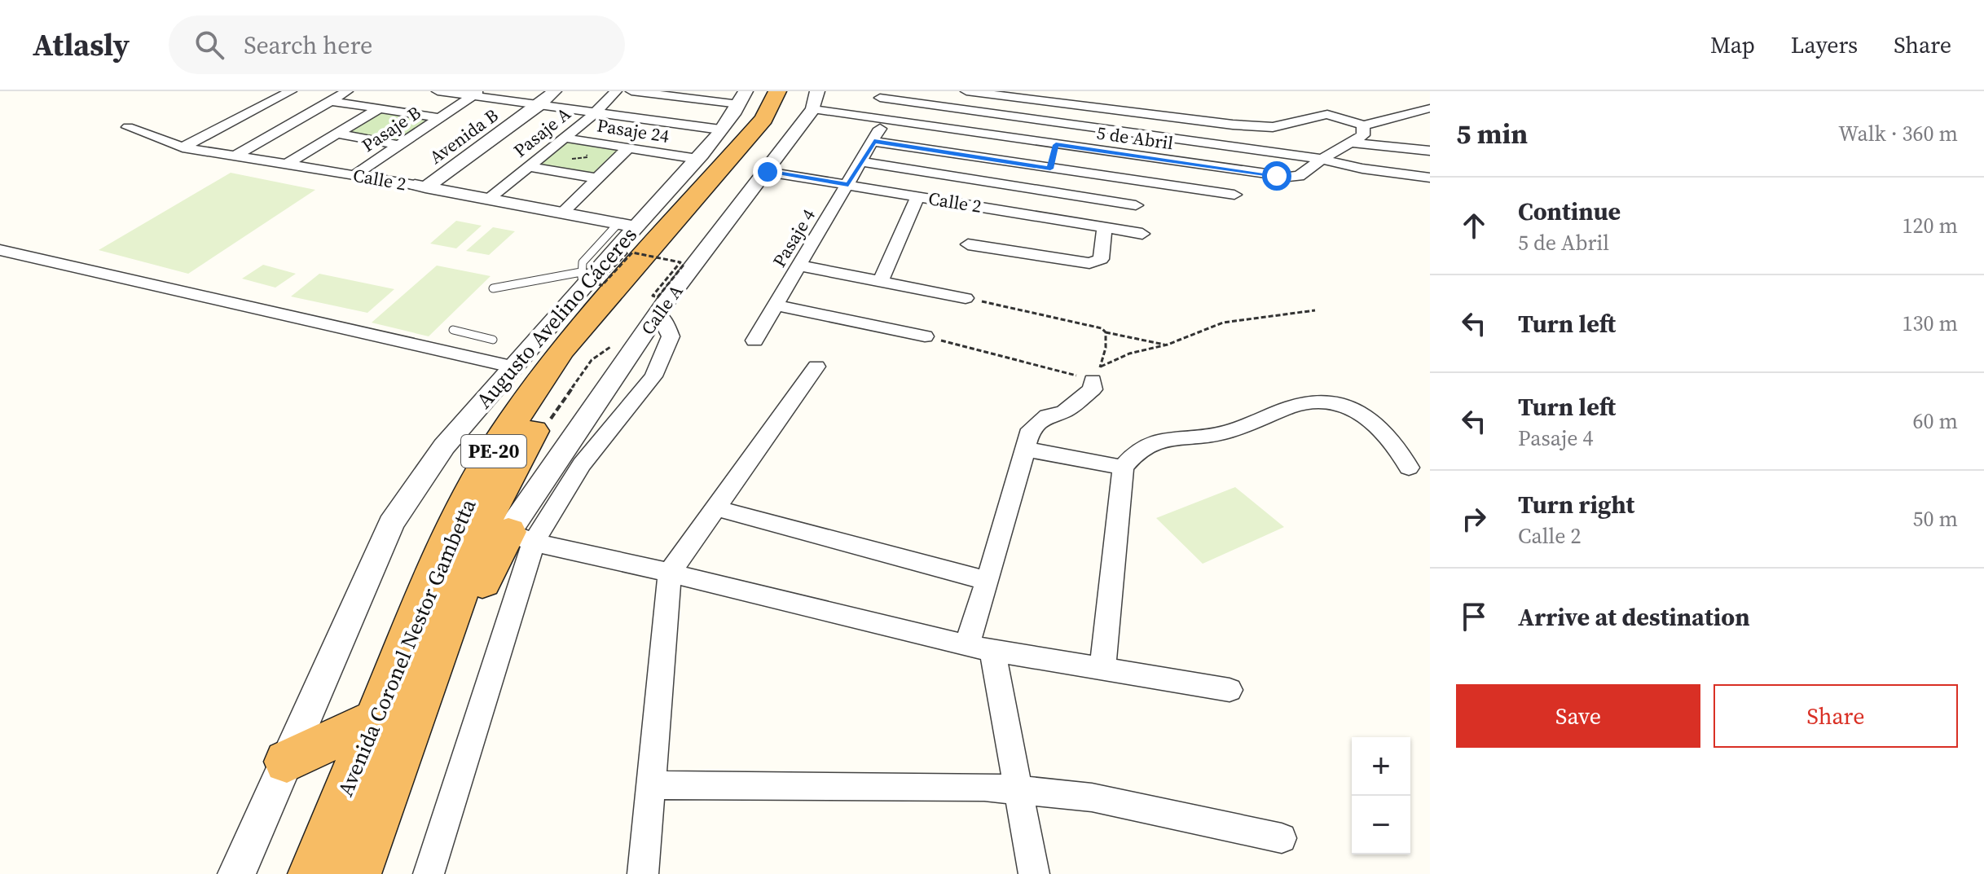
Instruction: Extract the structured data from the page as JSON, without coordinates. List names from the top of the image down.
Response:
{
  "streets": {
    "highway": ["PE-20", "Avenida Coronel Nestor Gambetta"],
    "street": [
      "Pasaje B",
      "Pasaje 24",
      "Pasaje A",
      "Avenida B",
      "5 de Abril",
      "Calle 2",
      "Pasaje 4",
      "Calle A",
      "Augusto Avelino Cáceres"
    ]
  },
  "crossings": [
    ["Pasaje B", "Calle 2"],
    ["Pasaje 24", "Pasaje A"],
    ["Pasaje 24", "Augusto Avelino Cáceres"],
    ["Pasaje A", "Calle 2"],
    ["Avenida B", "Calle 2"],
    ["5 de Abril", "Pasaje 4"],
    ["5 de Abril", "Calle A"],
    ["5 de Abril", "Avenida Coronel Nestor Gambetta"],
    ["Calle 2", "Pasaje 4"],
    ["Calle 2", "Calle A"],
    ["Calle 2", "Augusto Avelino Cáceres"],
    ["Calle A", "Avenida Coronel Nestor Gambetta"]
  ],
  "page": {
    "header": "Atlasly",
    "search": "Search here",
    "nav": ["Map", "Layers", "Share"],
    "heading": ["5 min", "Walk · 360 m"],
    "list": [
      ["Continue", "5 de Abril", "120 m"],
      ["Turn left", "130 m"],
      ["Turn left", "Pasaje 4", "60 m"],
      ["Turn right", "Calle 2", "50 m"],
      "Arrive at destination"
    ],
    "buttons": ["Save", "Share"],
    "map_buttons": ["+", "−"]
  }
}
